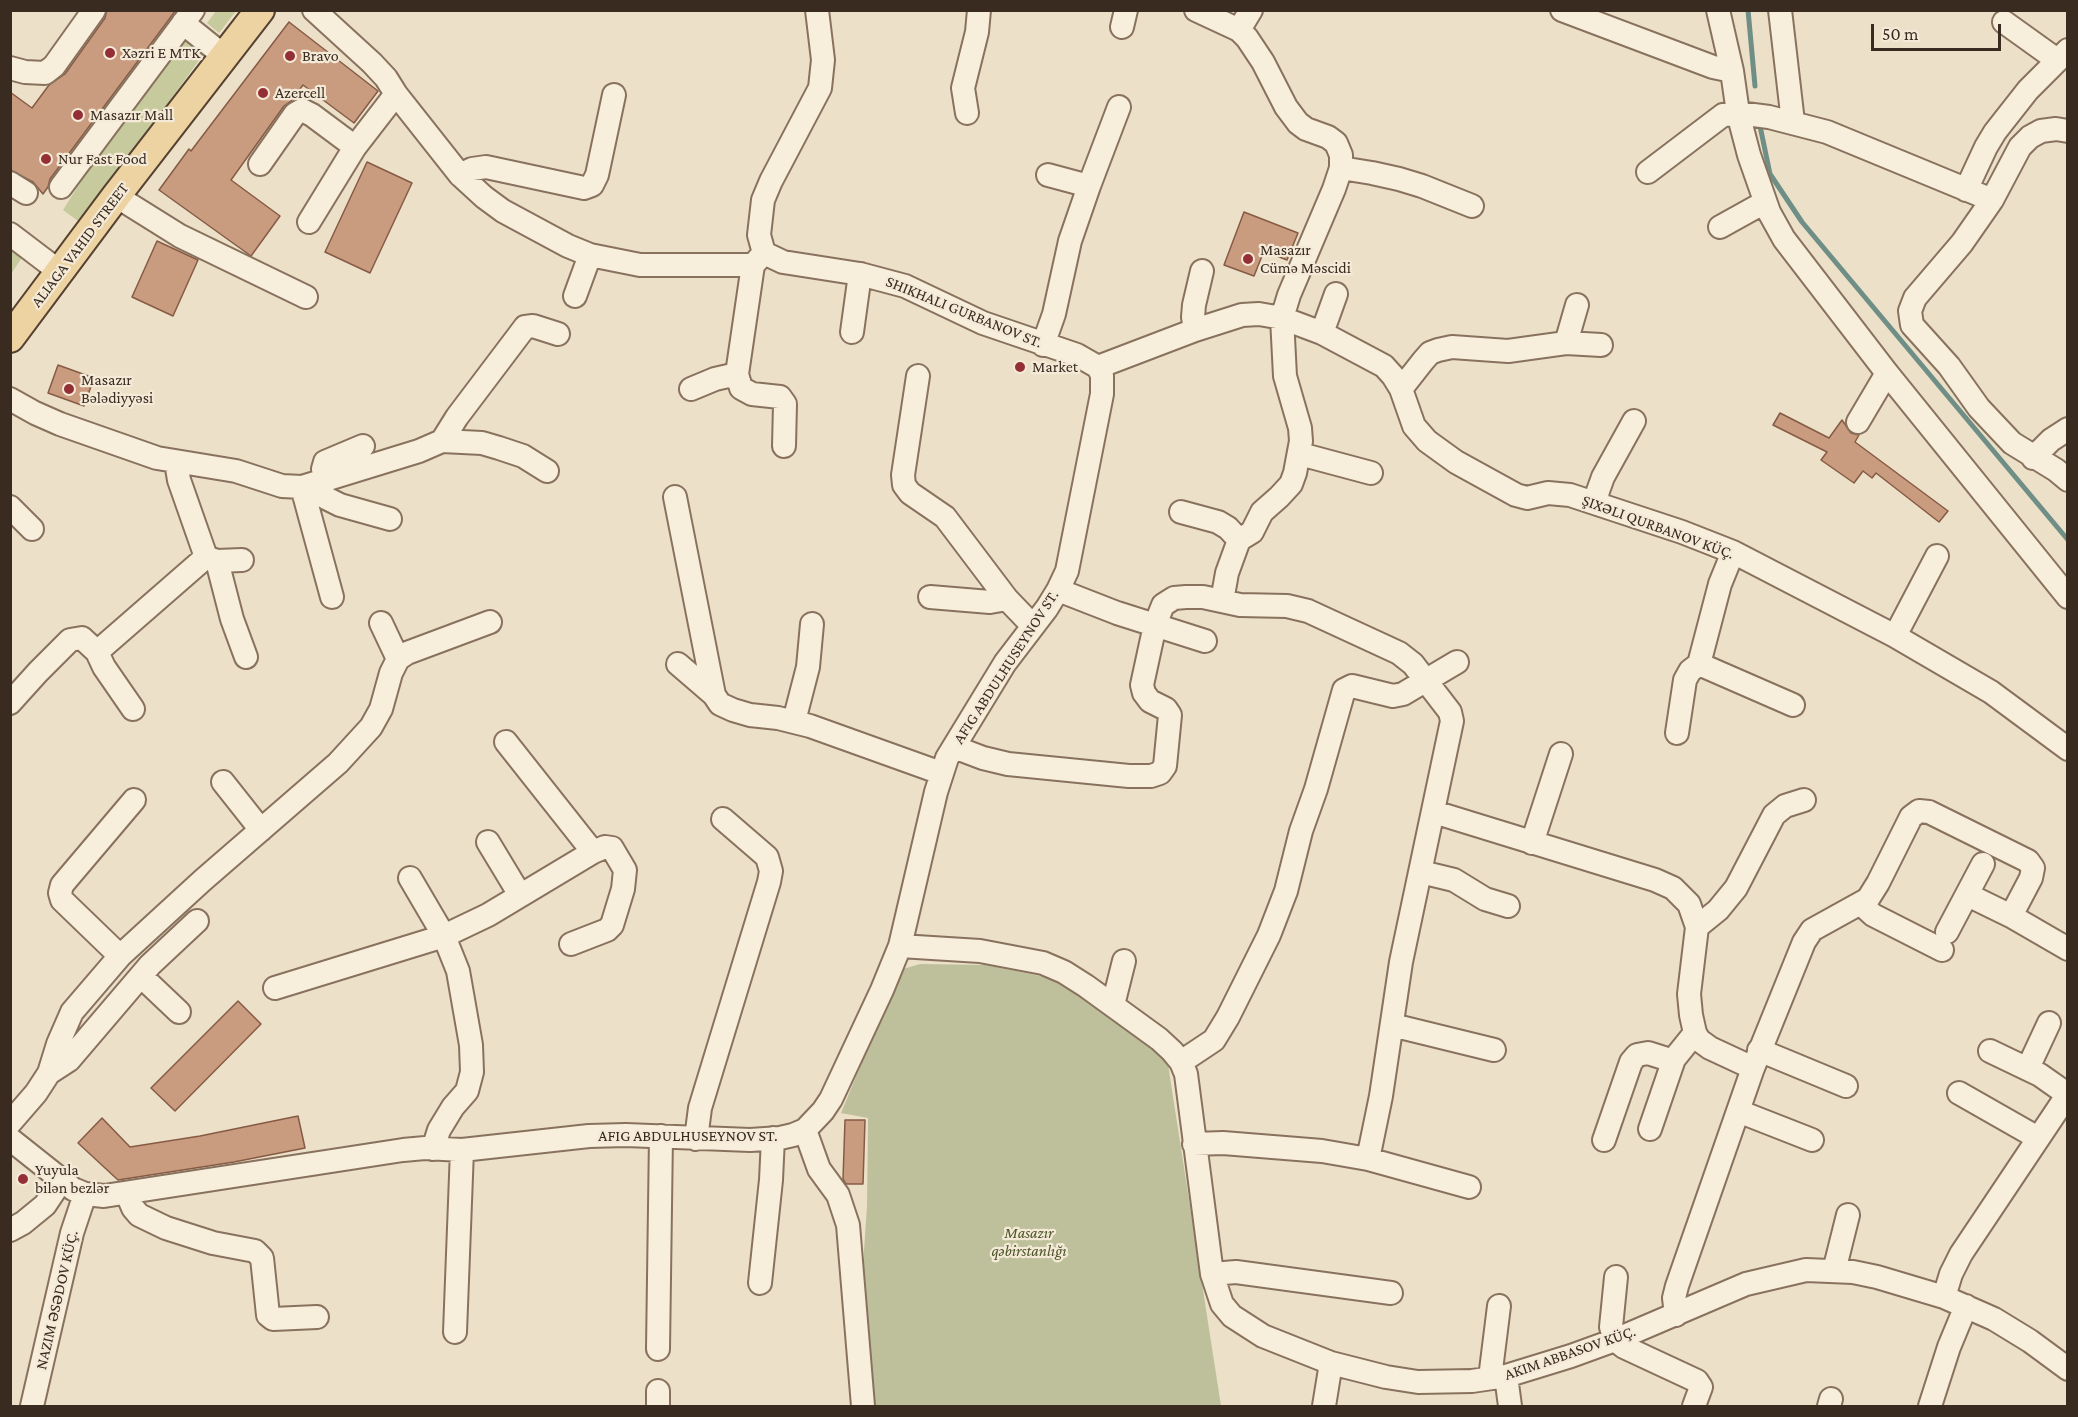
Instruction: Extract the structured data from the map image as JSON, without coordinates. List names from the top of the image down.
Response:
{
  "streets": {
    "main road": ["ALIAGA VAHID STREET"],
    "street": [
      "SHIKHALI GURBANOV ST.",
      "AFIG ABDULHUSEYNOV ST.",
      "NAZIM ƏSƏDOV KÜÇ.",
      "AKIM ABBASOV KÜÇ."
    ]
  },
  "crossings": [
    ["SHIKHALI GURBANOV ST.", "AFIG ABDULHUSEYNOV ST."],
    ["AFIG ABDULHUSEYNOV ST.", "NAZIM ƏSƏDOV KÜÇ."]
  ],
  "parks": ["Masazır qəbirstanlığı"],
  "places": [
    "Xəzri E MTK",
    "Bravo",
    "Azercell",
    "Masazır Mall",
    "Nur Fast Food",
    "Masazır Cümə Məscidi",
    "Market",
    "Masazır Bələdiyyəsi",
    "Yuyula bilən bezlər"
  ],
  "scale_bar": "50 m"
}
